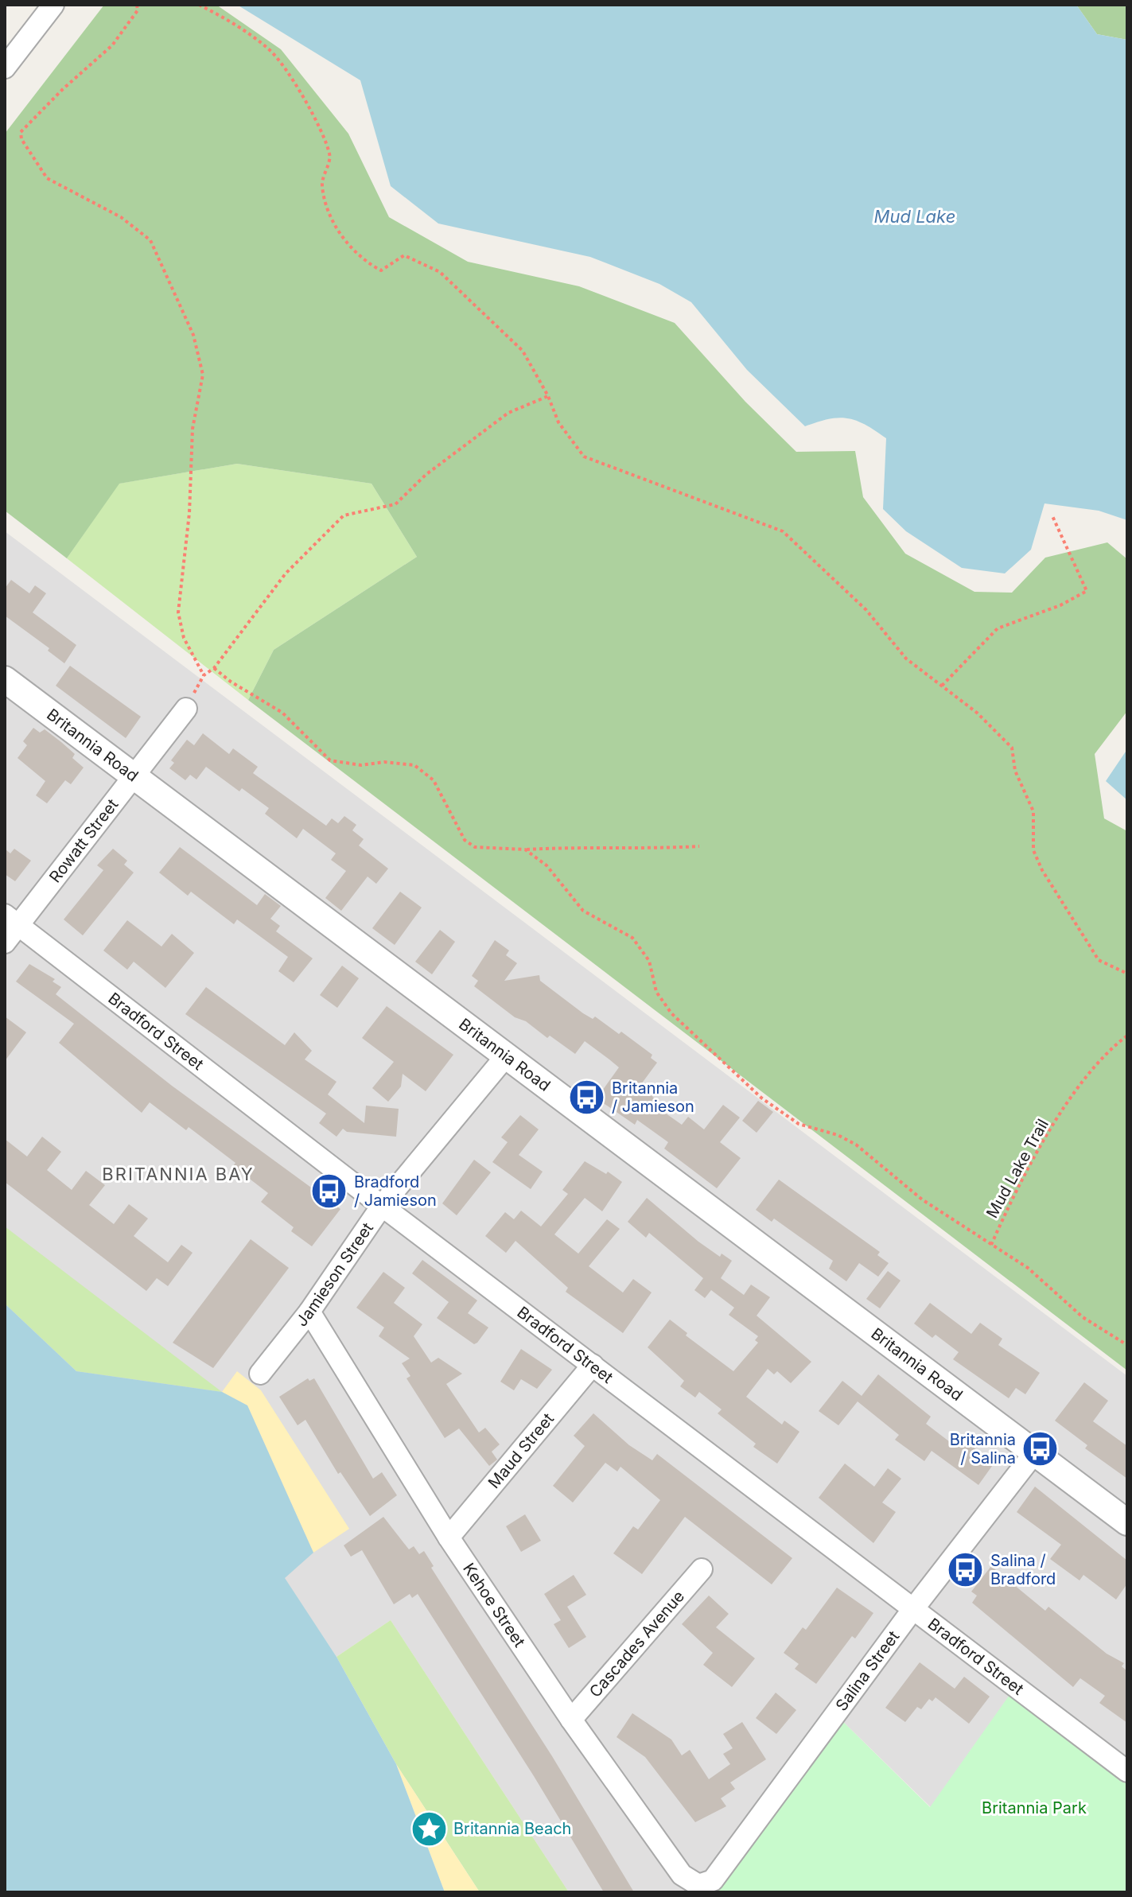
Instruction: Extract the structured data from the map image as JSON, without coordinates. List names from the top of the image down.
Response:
{
  "streets": {
    "street": [
      "Britannia Road",
      "Rowatt Street",
      "Bradford Street",
      "Jamieson Street",
      "Maud Street",
      "Kehoe Street",
      "Cascades Avenue",
      "Salina Street"
    ],
    "path": ["Mud Lake Trail"]
  },
  "crossings": [
    ["Britannia Road", "Rowatt Street"],
    ["Britannia Road", "Jamieson Street"],
    ["Britannia Road", "Salina Street"],
    ["Rowatt Street", "Bradford Street"],
    ["Bradford Street", "Jamieson Street"],
    ["Bradford Street", "Maud Street"],
    ["Bradford Street", "Salina Street"],
    ["Jamieson Street", "Kehoe Street"],
    ["Maud Street", "Kehoe Street"],
    ["Kehoe Street", "Cascades Avenue"],
    ["Kehoe Street", "Salina Street"]
  ],
  "districts": ["BRITANNIA BAY"],
  "water": ["Mud Lake"],
  "parks": ["Britannia Park"],
  "places": {
    "bus stop": [
      "Britannia / Jamieson",
      "Bradford / Jamieson",
      "Britannia / Salina",
      "Salina / Bradford"
    ],
    "place": ["Britannia Beach"]
  }
}
